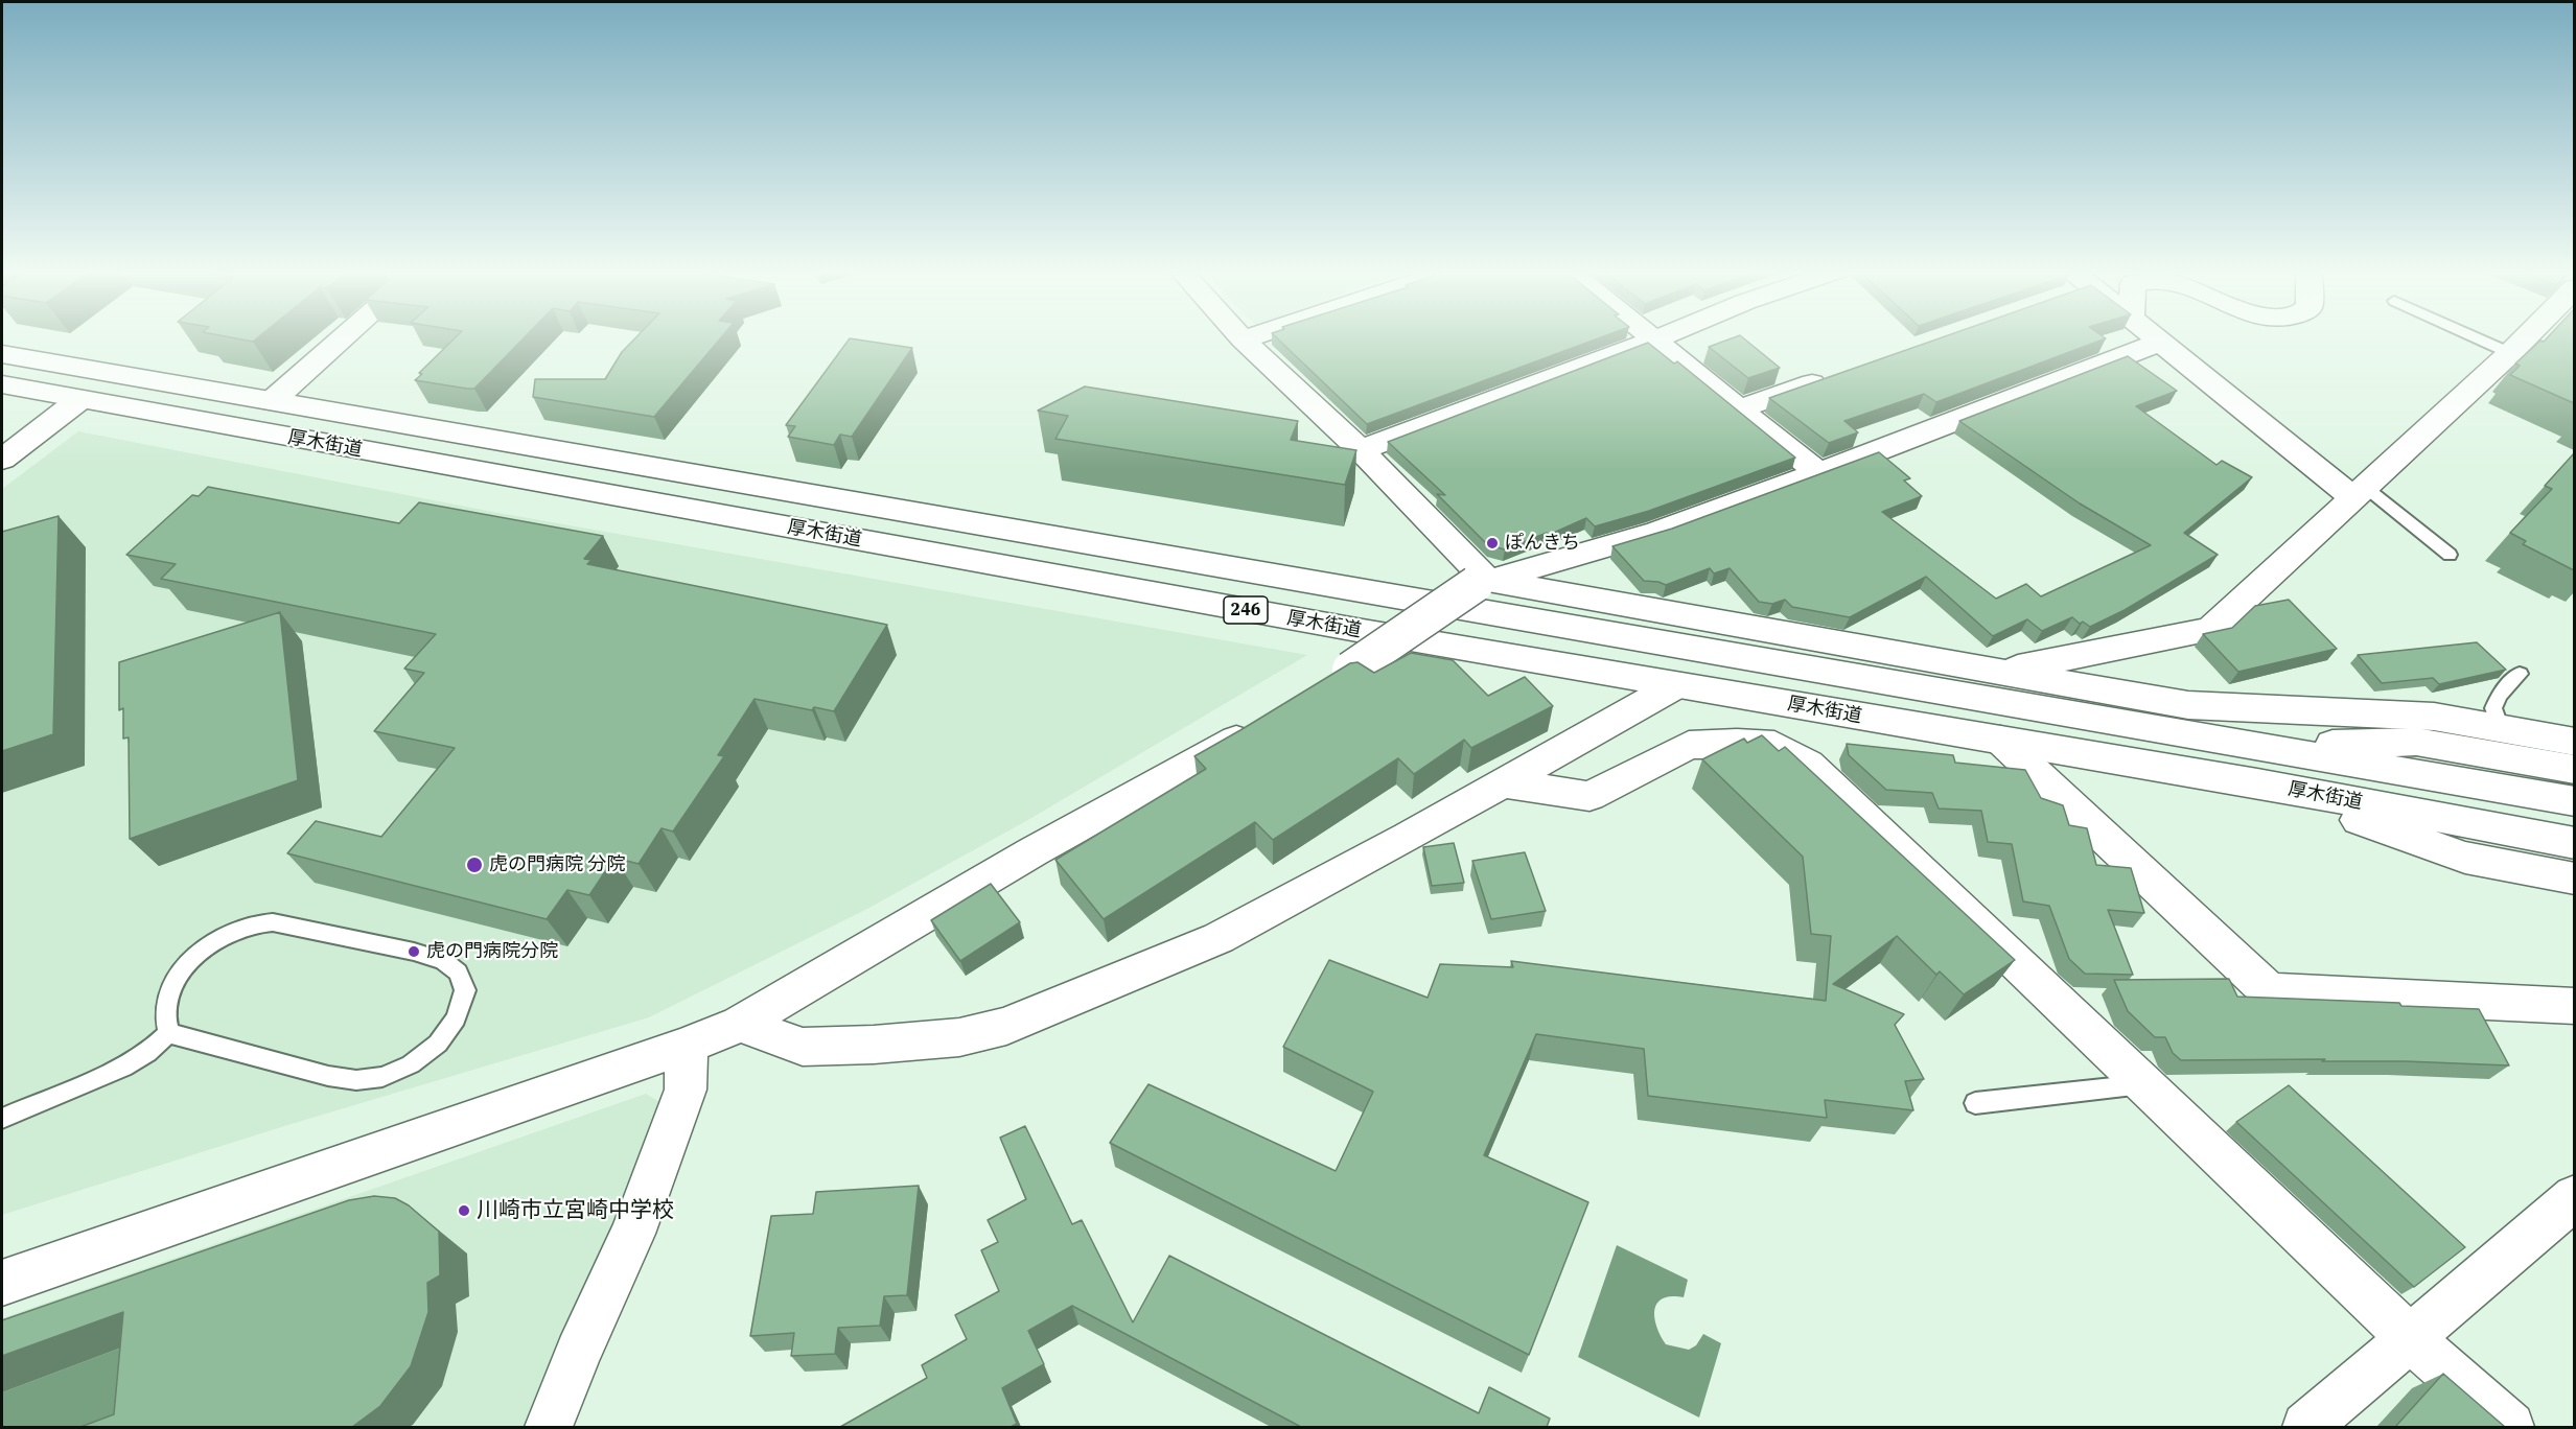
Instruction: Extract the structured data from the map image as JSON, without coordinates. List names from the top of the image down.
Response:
{
  "streets": {
    "main road": ["厚木街道", "246"]
  },
  "places": [
    "ぽんきち",
    "虎の門病院 分院",
    "虎の門病院分院",
    "川崎市立宮崎中学校"
  ]
}
